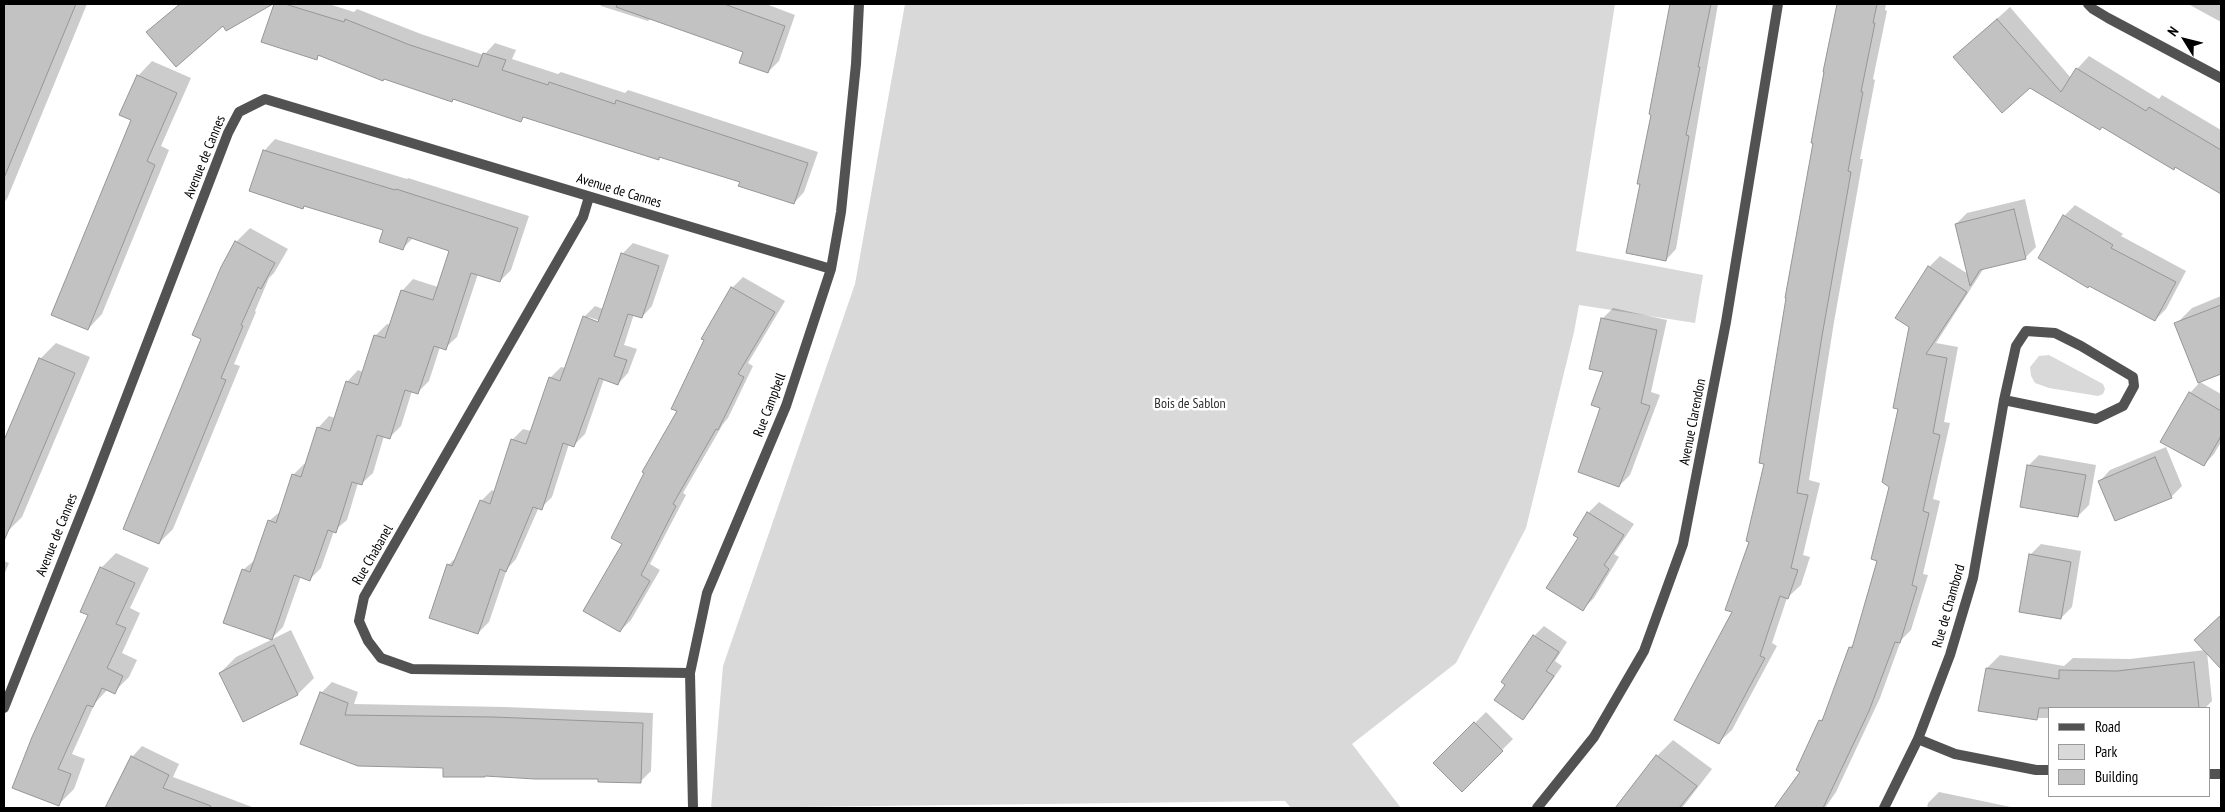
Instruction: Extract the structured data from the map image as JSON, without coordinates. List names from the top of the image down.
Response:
{
  "streets": {
    "street": [
      "Avenue de Cannes",
      "Rue Campbell",
      "Avenue Clarendon",
      "Rue Chabanel",
      "Rue de Chambord"
    ]
  },
  "crossings": [
    ["Avenue de Cannes", "Rue Campbell"],
    ["Avenue de Cannes", "Rue Chabanel"],
    ["Rue Campbell", "Rue Chabanel"]
  ],
  "parks": ["Bois de Sablon"],
  "legend": ["Road", "Park", "Building"],
  "north": "top left"
}
